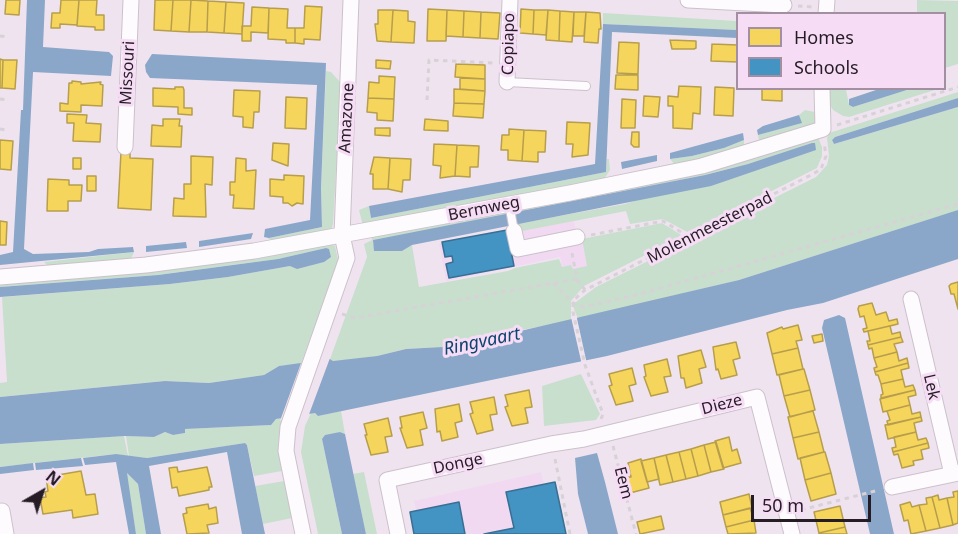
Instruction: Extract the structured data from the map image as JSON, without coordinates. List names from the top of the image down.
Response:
{
  "streets": {
    "street": [
      "Copiapo",
      "Missouri",
      "Amazone",
      "Bermweg",
      "Lek",
      "Dieze",
      "Donge"
    ],
    "path": ["Molenmeesterpad", "Eem"]
  },
  "crossings": [
    ["Amazone", "Bermweg"],
    ["Bermweg", "Molenmeesterpad"],
    ["Molenmeesterpad", "Eem"],
    ["Dieze", "Donge"],
    ["Dieze", "Eem"]
  ],
  "water": ["Ringvaart"],
  "legend": ["Homes", "Schools"],
  "scale_bar": "50 m",
  "north": "top right"
}
